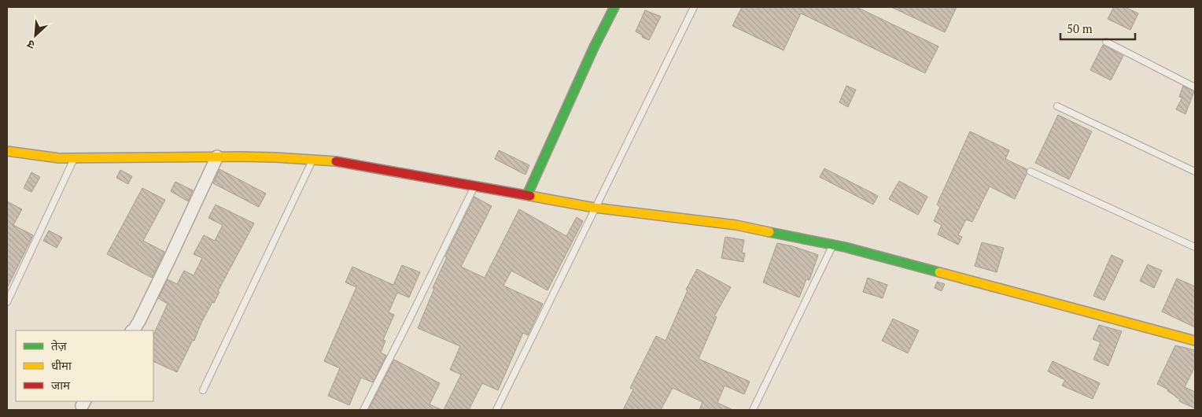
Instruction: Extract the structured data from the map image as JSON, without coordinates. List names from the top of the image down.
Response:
{
  "legend": ["तेज़", "धीमा", "जाम"],
  "scale_bar": "50 m",
  "north": "bottom left"
}
